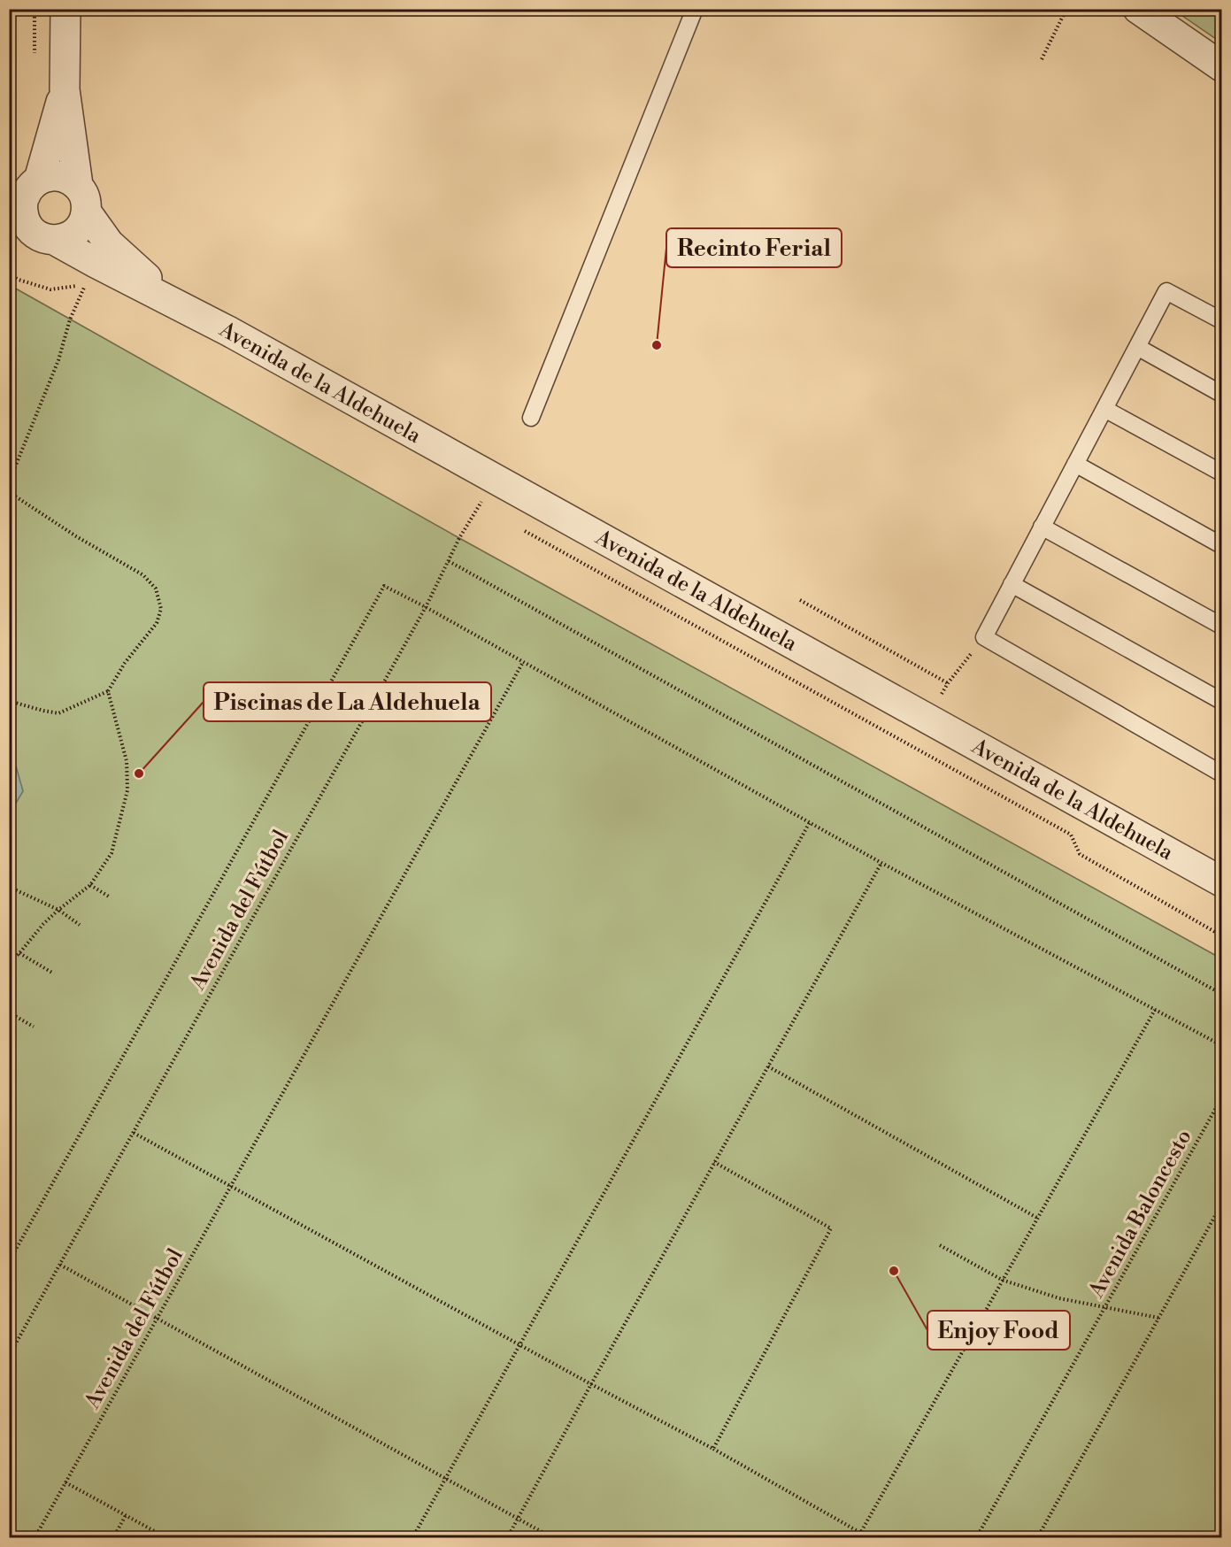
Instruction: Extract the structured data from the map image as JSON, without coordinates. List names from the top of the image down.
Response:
{
  "streets": {
    "street": ["Avenida de la Aldehuela"],
    "path": ["Avenida del Fútbol", "Avenida Baloncesto"]
  },
  "crossings": [
    ["Avenida de la Aldehuela", "Avenida del Fútbol"]
  ],
  "places": ["Recinto Ferial", "Piscinas de La Aldehuela", "Enjoy Food"]
}
